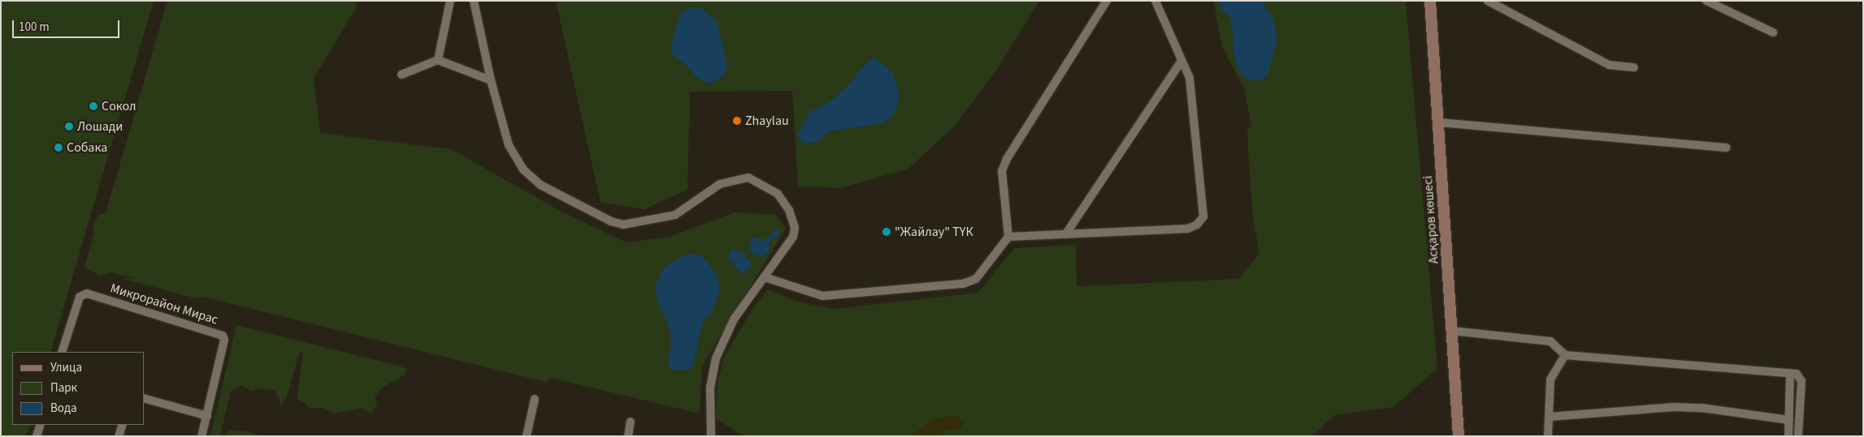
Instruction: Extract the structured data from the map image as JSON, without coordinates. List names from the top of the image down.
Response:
{
  "streets": {
    "street": ["Асқаров көшесі", "Микрорайон Мирас"]
  },
  "places": [
    "Сокол",
    "Zhaylau",
    "Лошади",
    "Собака",
    "\"Жайлау\" ТҮК"
  ],
  "legend": ["Улица", "Парк", "Вода"],
  "scale_bar": "100 m"
}
